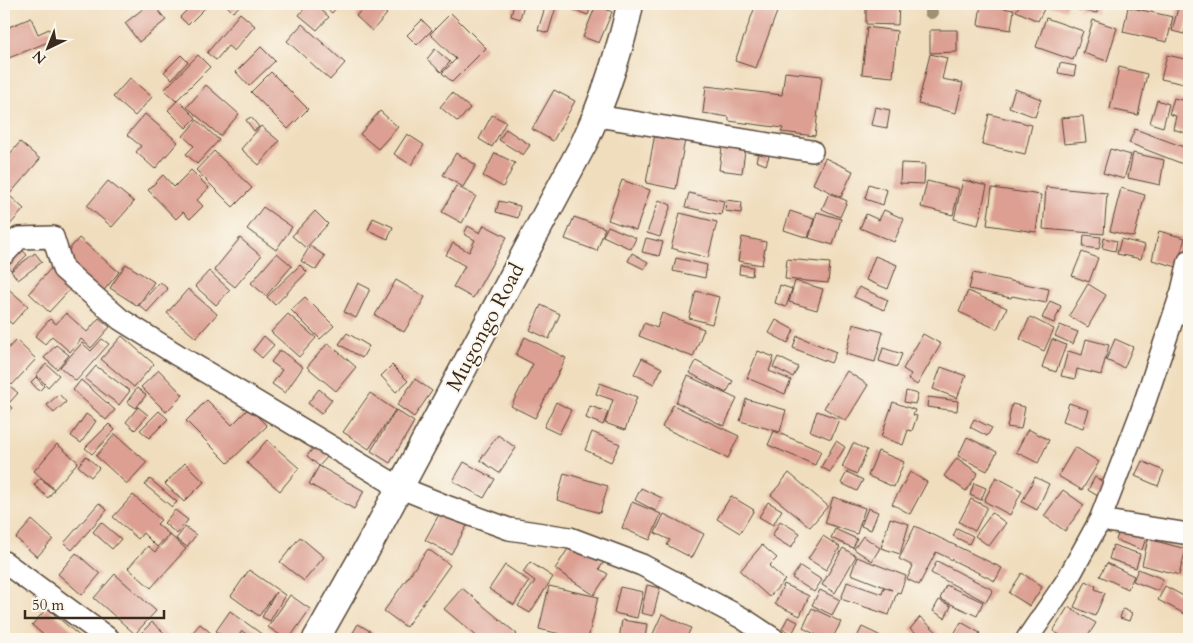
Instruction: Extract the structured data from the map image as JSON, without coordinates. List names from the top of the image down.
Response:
{
  "streets": {
    "street": ["Mugongo Road"]
  },
  "scale_bar": "50 m",
  "north": "bottom left"
}
